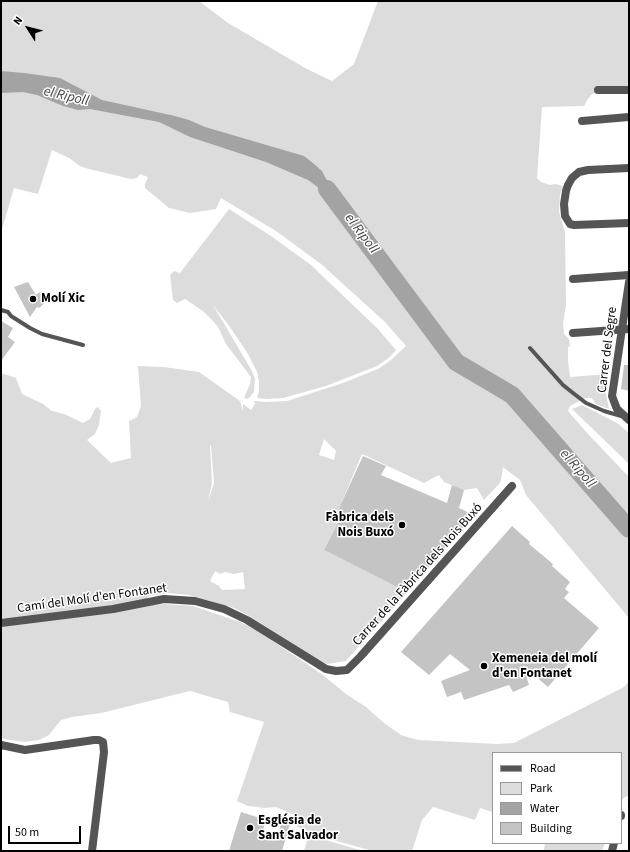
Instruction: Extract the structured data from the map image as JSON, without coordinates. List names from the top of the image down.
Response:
{
  "streets": {
    "street": ["Carrer del Segre", "Carrer de la Fàbrica dels Nois Buxó", "Camí del Molí d'en Fontanet"]
  },
  "crossings": [
    ["Carrer de la Fàbrica dels Nois Buxó", "Camí del Molí d'en Fontanet"]
  ],
  "water": ["el Ripoll"],
  "places": [
    "Molí Xic",
    "Fàbrica dels Nois Buxó",
    "Xemeneia del molí d'en Fontanet",
    "Església de Sant Salvador"
  ],
  "legend": [
    "Road",
    "Park",
    "Water",
    "Building"
  ],
  "scale_bar": "50 m",
  "north": "top left"
}
